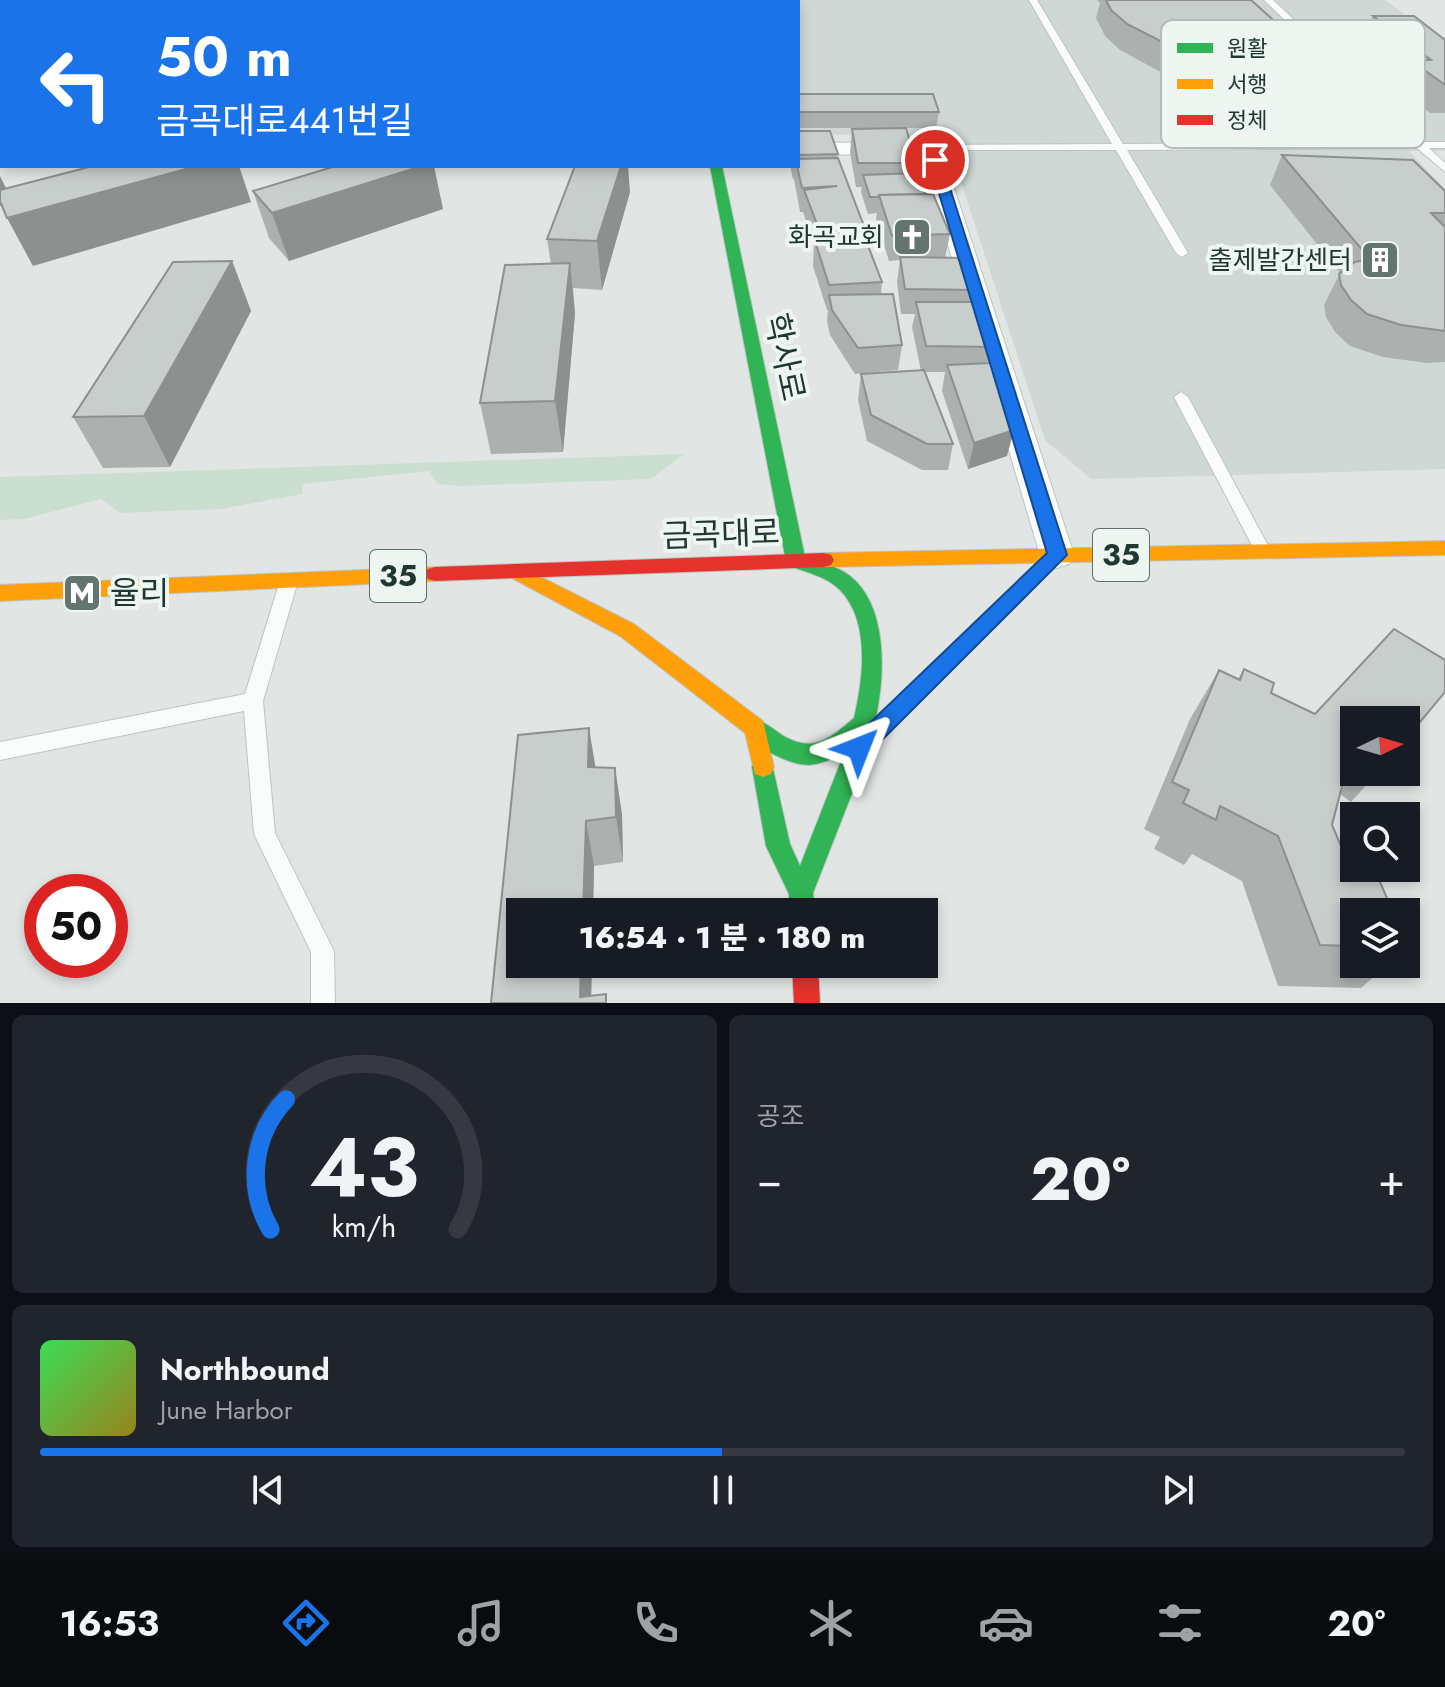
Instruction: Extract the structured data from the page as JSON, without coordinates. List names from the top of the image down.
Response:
{
  "streets": {
    "main road": ["학사로", "금곡대로", "35"]
  },
  "crossings": [
    ["학사로", "금곡대로"]
  ],
  "places": {
    "church": ["화곡교회"],
    "building": ["출제발간센터"],
    "metro station": ["율리"]
  },
  "legend": ["원활", "서행", "정체"],
  "north": "right",
  "page": {
    "turn": ["50 m", "금곡대로441번길"],
    "limit": "50",
    "trip": "16:54 · 1 분 · 180 m",
    "tile": "공조",
    "heat": ["−", "20°", "+"],
    "song": ["Northbound", "June Harbor"],
    "tabs": ["16:53", "20°"],
    "gauge": ["43", "km/h"]
  }
}
